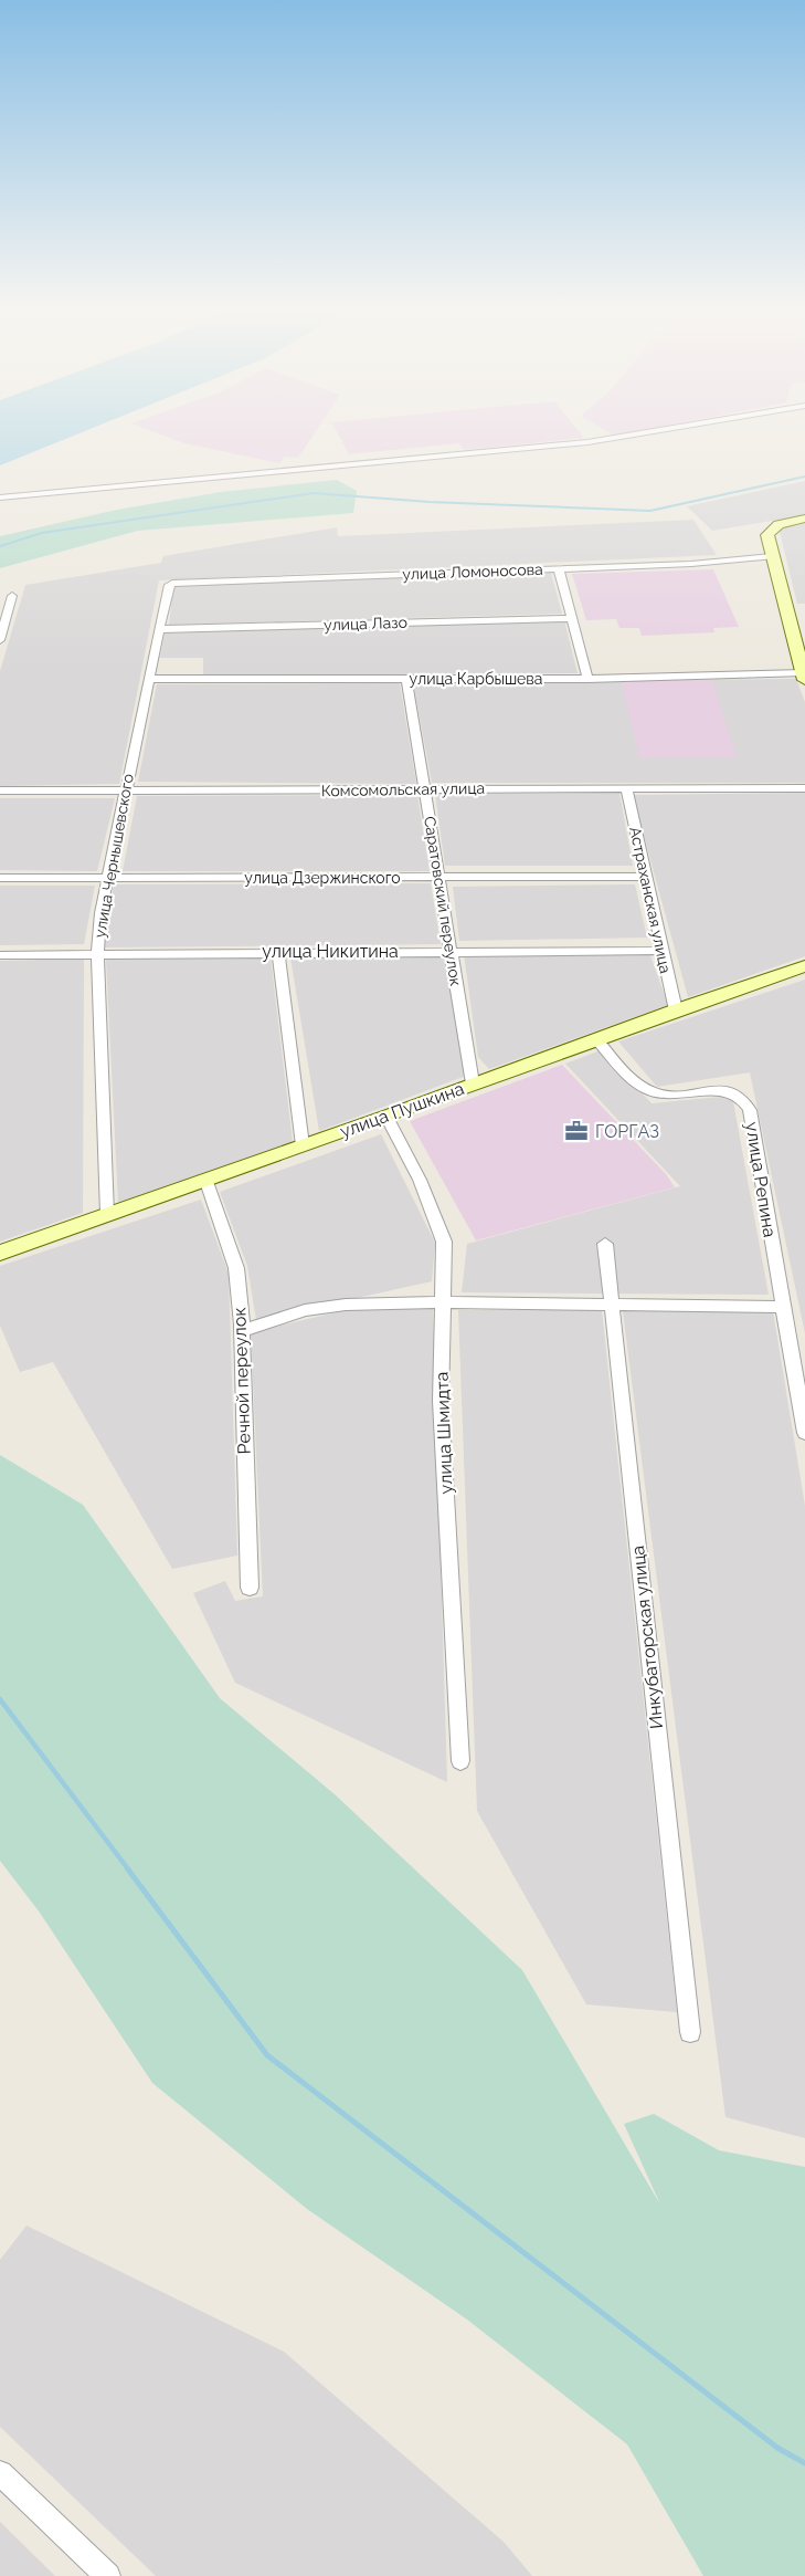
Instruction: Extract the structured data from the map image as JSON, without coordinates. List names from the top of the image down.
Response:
{
  "streets": {
    "main road": ["улица Пушкина"],
    "street": [
      "улица Ломоносова",
      "улица Лазо",
      "улица Карбышева",
      "Комсомольская улица",
      "улица Чернышевского",
      "улица Дзержинского",
      "Астраханская улица",
      "Саратовский переулок",
      "улица Никитина",
      "улица Репина",
      "Речной переулок",
      "улица Шмидта",
      "Инкубаторская улица"
    ]
  },
  "crossings": [
    ["улица Ломоносова", "улица Чернышевского"],
    ["улица Лазо", "улица Чернышевского"],
    ["улица Карбышева", "улица Чернышевского"],
    ["улица Карбышева", "Саратовский переулок"],
    ["Комсомольская улица", "улица Чернышевского"],
    ["Комсомольская улица", "Астраханская улица"],
    ["Комсомольская улица", "Саратовский переулок"],
    ["улица Чернышевского", "улица Дзержинского"],
    ["улица Чернышевского", "улица Никитина"],
    ["улица Чернышевского", "улица Пушкина"],
    ["улица Дзержинского", "Астраханская улица"],
    ["улица Дзержинского", "Саратовский переулок"],
    ["Астраханская улица", "улица Никитина"],
    ["Астраханская улица", "улица Пушкина"],
    ["Саратовский переулок", "улица Никитина"],
    ["Саратовский переулок", "улица Пушкина"],
    ["улица Пушкина", "улица Репина"],
    ["улица Пушкина", "Речной переулок"],
    ["улица Пушкина", "улица Шмидта"]
  ],
  "places": {
    "office": ["ГОРГАЗ"]
  }
}
